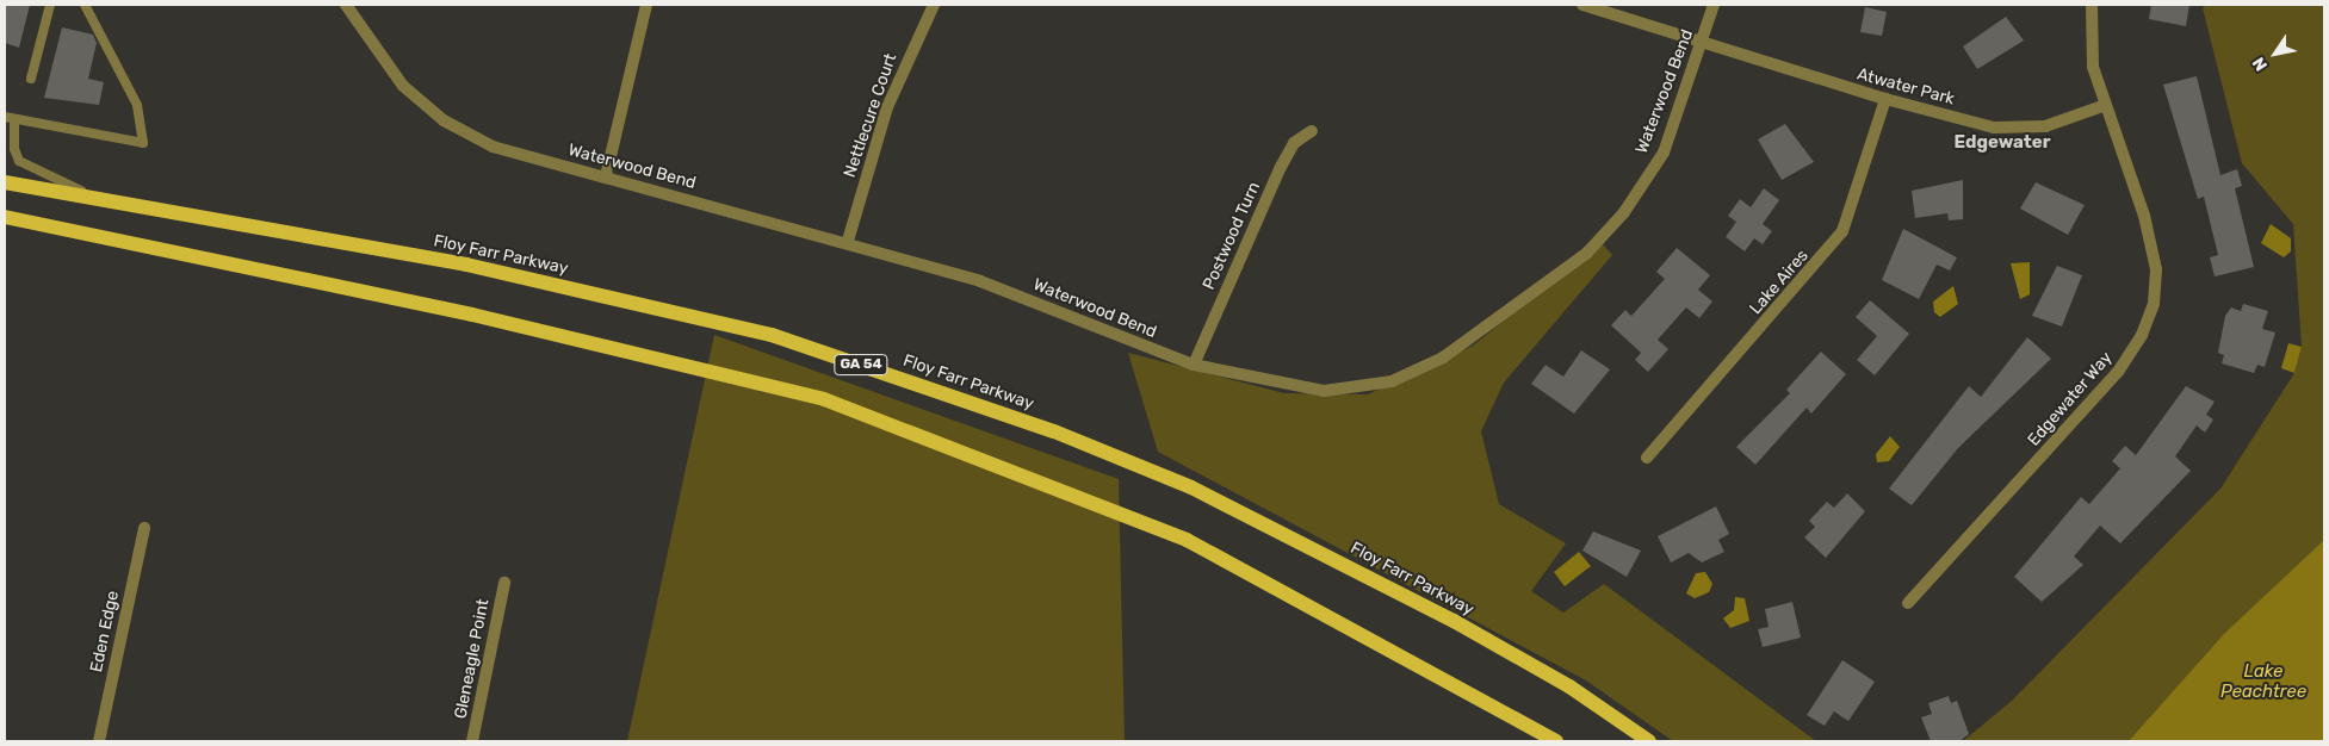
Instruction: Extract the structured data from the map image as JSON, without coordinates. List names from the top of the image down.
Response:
{
  "streets": {
    "main road": ["Floy Farr Parkway", "GA 54"],
    "street": [
      "Atwater Park",
      "Waterwood Bend",
      "Nettlecure Court",
      "Postwood Turn",
      "Lake Aires",
      "Edgewater Way",
      "Eden Edge",
      "Gleneagle Point"
    ]
  },
  "crossings": [
    ["Atwater Park", "Waterwood Bend"],
    ["Atwater Park", "Lake Aires"],
    ["Atwater Park", "Edgewater Way"],
    ["Waterwood Bend", "Nettlecure Court"],
    ["Waterwood Bend", "Postwood Turn"]
  ],
  "districts": ["Edgewater"],
  "water": ["Lake Peachtree"],
  "north": "bottom left"
}
